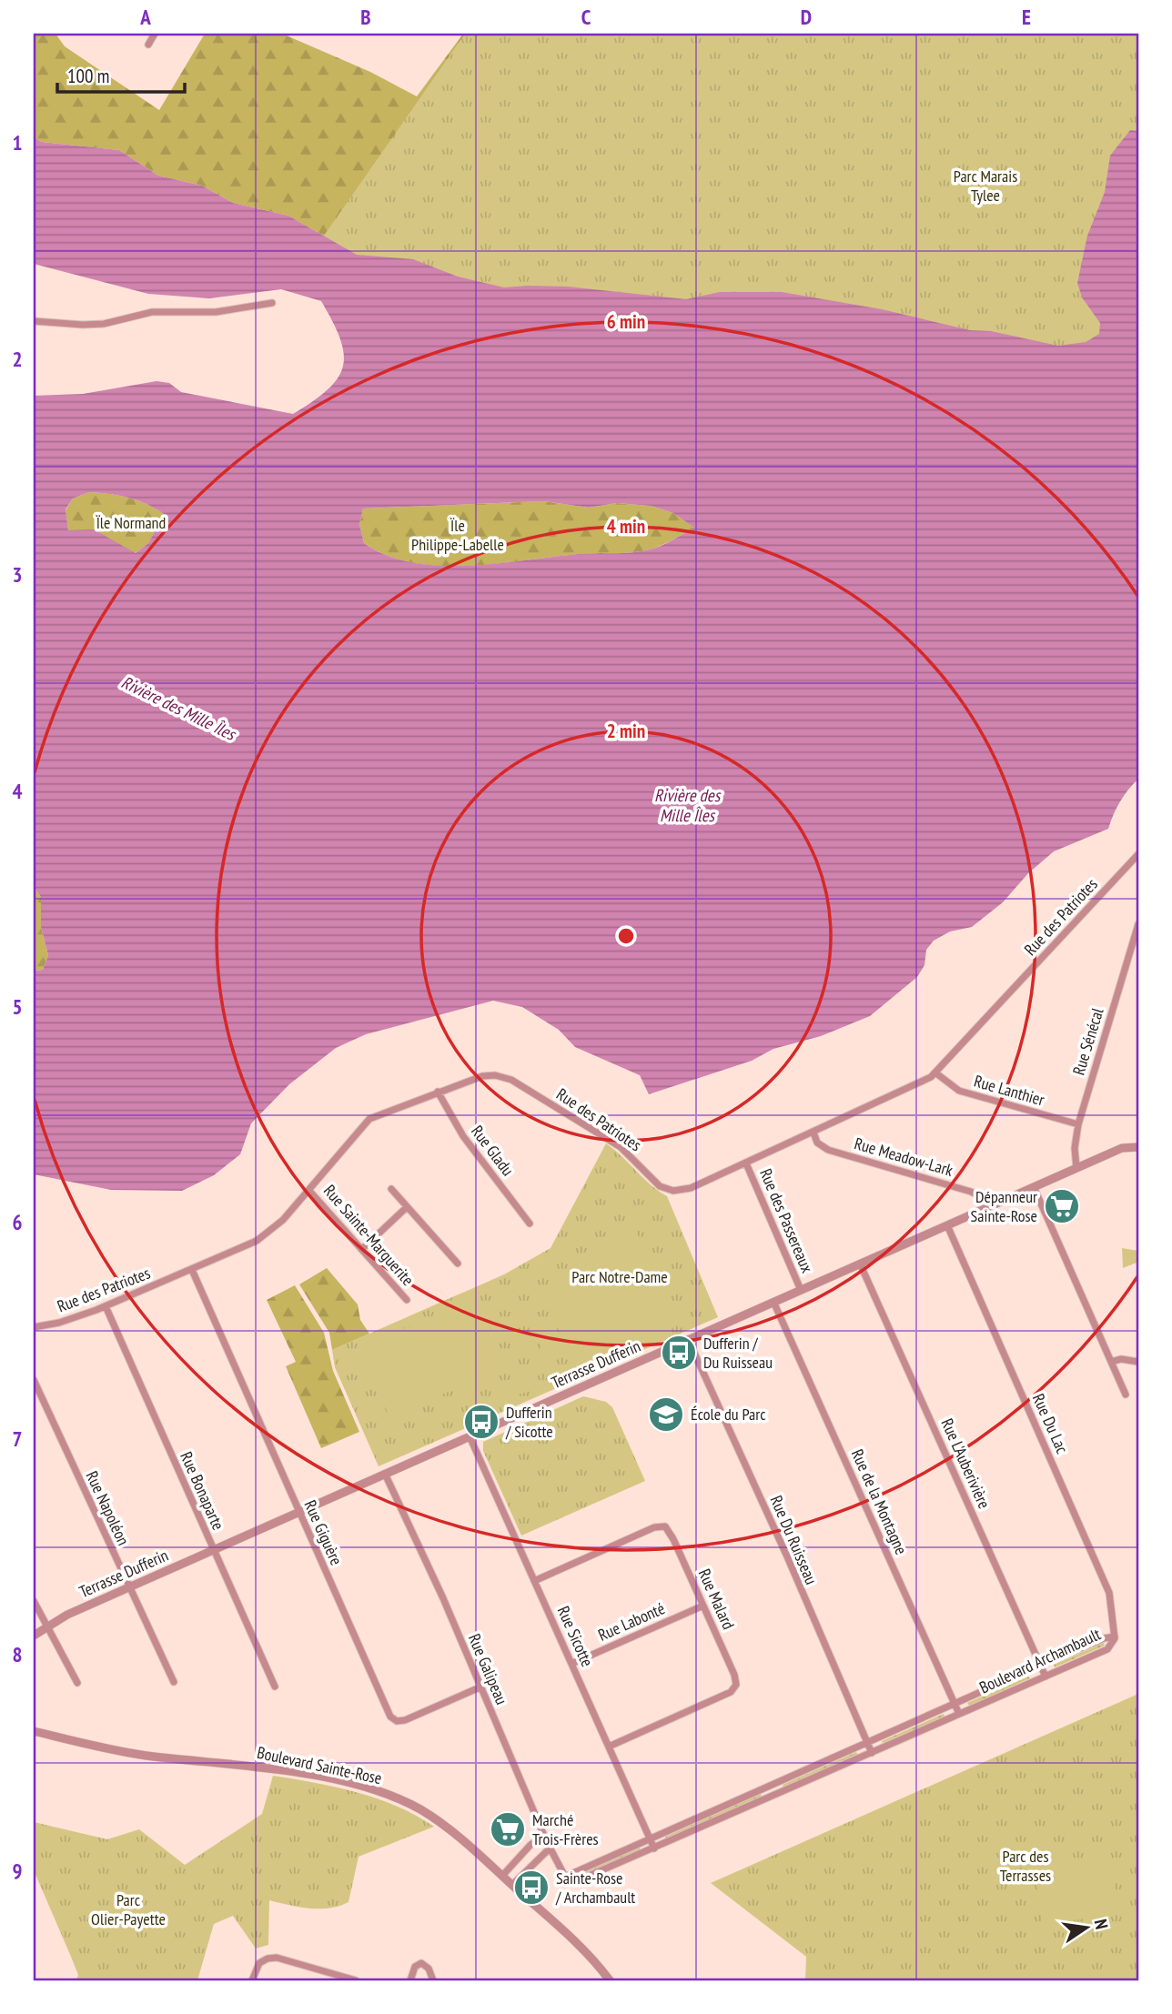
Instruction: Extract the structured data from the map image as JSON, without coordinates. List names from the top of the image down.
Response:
{
  "streets": {
    "street": [
      "Rue des Patriotes",
      "Rue Sénécal",
      "Rue Lanthier",
      "Rue Gladu",
      "Rue Meadow-Lark",
      "Rue des Passereaux",
      "Rue Sainte-Marguerite",
      "Terrasse Dufferin",
      "Rue Du Lac",
      "Rue L'Auberivière",
      "Rue Bonaparte",
      "Rue de la Montagne",
      "Rue Napoléon",
      "Rue Giguère",
      "Rue Du Ruisseau",
      "Rue Malard",
      "Rue Labonté",
      "Rue Sicotte",
      "Boulevard Archambault",
      "Rue Galipeau",
      "Boulevard Sainte-Rose"
    ]
  },
  "crossings": [
    ["Rue des Patriotes", "Rue Lanthier"],
    ["Rue des Patriotes", "Rue Gladu"],
    ["Rue des Patriotes", "Rue Meadow-Lark"],
    ["Rue des Patriotes", "Rue des Passereaux"],
    ["Rue des Patriotes", "Rue Sainte-Marguerite"],
    ["Rue des Patriotes", "Rue Bonaparte"],
    ["Rue des Patriotes", "Rue Giguère"],
    ["Rue Sénécal", "Rue Lanthier"],
    ["Rue Sénécal", "Terrasse Dufferin"],
    ["Rue Meadow-Lark", "Terrasse Dufferin"],
    ["Rue des Passereaux", "Terrasse Dufferin"],
    ["Terrasse Dufferin", "Rue Du Lac"],
    ["Terrasse Dufferin", "Rue L'Auberivière"],
    ["Terrasse Dufferin", "Rue Bonaparte"],
    ["Terrasse Dufferin", "Rue de la Montagne"],
    ["Terrasse Dufferin", "Rue Napoléon"],
    ["Terrasse Dufferin", "Rue Giguère"],
    ["Terrasse Dufferin", "Rue Du Ruisseau"],
    ["Terrasse Dufferin", "Rue Sicotte"],
    ["Terrasse Dufferin", "Rue Galipeau"],
    ["Rue Du Lac", "Boulevard Archambault"],
    ["Rue L'Auberivière", "Boulevard Archambault"],
    ["Rue de la Montagne", "Boulevard Archambault"],
    ["Rue Giguère", "Rue Galipeau"],
    ["Rue Du Ruisseau", "Boulevard Archambault"],
    ["Rue Malard", "Rue Labonté"],
    ["Rue Malard", "Rue Sicotte"],
    ["Rue Labonté", "Rue Sicotte"],
    ["Rue Sicotte", "Boulevard Archambault"],
    ["Boulevard Archambault", "Rue Galipeau"]
  ],
  "water": ["Rivière des Mille Îles"],
  "parks": [
    "Parc Marais Tylee",
    "Ïle Normand",
    "Ïle Philippe-Labelle",
    "Parc Notre-Dame",
    "Parc des Terrasses",
    "Parc Olier-Payette"
  ],
  "places": {
    "supermarket": ["Dépanneur Sainte-Rose", "Marché Trois-Frères"],
    "bus stop": ["Dufferin / Du Ruisseau", "Dufferin / Sicotte", "Sainte-Rose / Archambault"],
    "school or university": ["École du Parc"]
  },
  "scale_bar": "100 m",
  "north": "right",
  "grid": {
    "columns": [
      "A",
      "B",
      "C",
      "D",
      "E"
    ],
    "rows": [
      "1",
      "2",
      "3",
      "4",
      "5",
      "6",
      "7",
      "8",
      "9"
    ]
  },
  "rings": ["6 min", "4 min", "2 min"]
}
